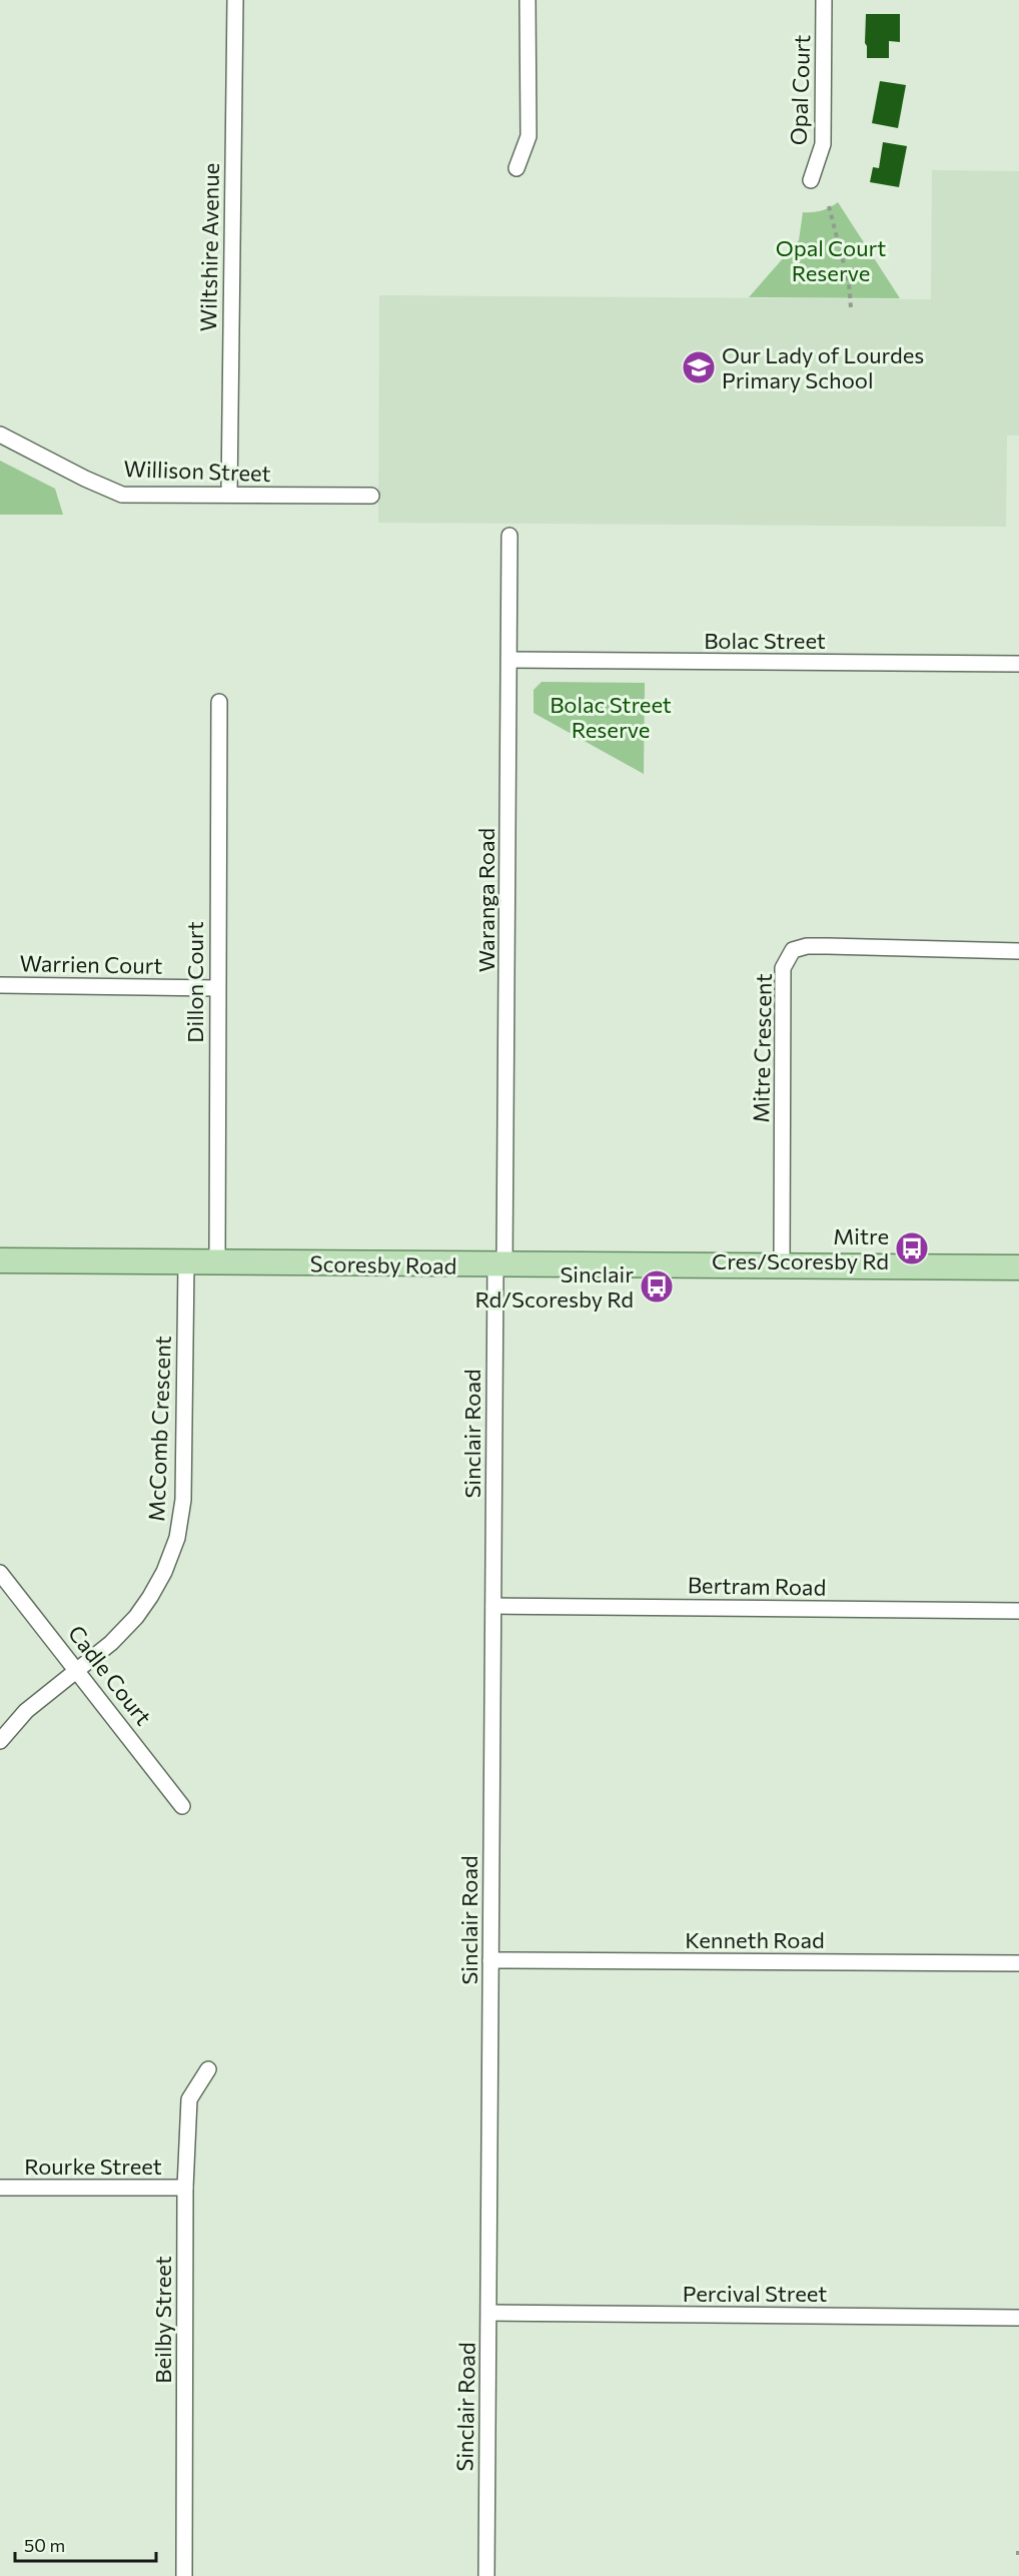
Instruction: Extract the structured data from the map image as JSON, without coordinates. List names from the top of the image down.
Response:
{
  "streets": {
    "main road": ["Scoresby Road"],
    "street": [
      "Opal Court",
      "Wiltshire Avenue",
      "Willison Street",
      "Bolac Street",
      "Waranga Road",
      "Warrien Court",
      "Dillon Court",
      "Mitre Crescent",
      "McComb Crescent",
      "Sinclair Road",
      "Bertram Road",
      "Cadle Court",
      "Kenneth Road",
      "Rourke Street",
      "Percival Street",
      "Beilby Street"
    ]
  },
  "crossings": [
    ["Wiltshire Avenue", "Willison Street"],
    ["Bolac Street", "Waranga Road"],
    ["Waranga Road", "Scoresby Road"],
    ["Waranga Road", "Sinclair Road"],
    ["Warrien Court", "Dillon Court"],
    ["Dillon Court", "Scoresby Road"],
    ["Mitre Crescent", "Scoresby Road"],
    ["Scoresby Road", "McComb Crescent"],
    ["Scoresby Road", "Sinclair Road"],
    ["McComb Crescent", "Cadle Court"],
    ["Sinclair Road", "Bertram Road"],
    ["Sinclair Road", "Kenneth Road"],
    ["Sinclair Road", "Percival Street"],
    ["Rourke Street", "Beilby Street"]
  ],
  "parks": ["Opal Court Reserve", "Bolac Street Reserve"],
  "places": {
    "school or university": ["Our Lady of Lourdes Primary School"],
    "bus stop": ["Mitre Cres/Scoresby Rd", "Sinclair Rd/Scoresby Rd"]
  },
  "scale_bar": "50 m"
}
